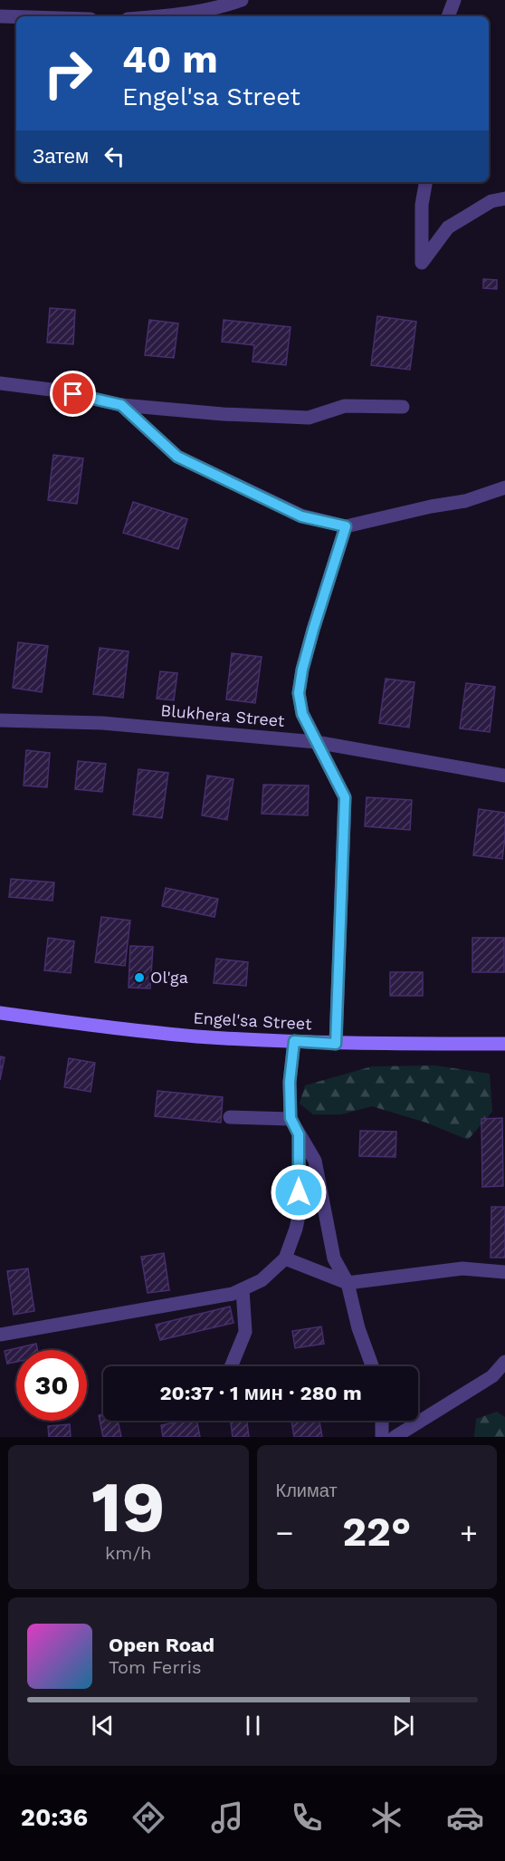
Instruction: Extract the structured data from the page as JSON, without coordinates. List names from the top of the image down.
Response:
{
  "streets": {
    "main road": ["Engel'sa Street"],
    "street": ["Blukhera Street"]
  },
  "places": ["Ol'ga"],
  "page": {
    "turn": ["40 m", "Engel'sa Street"],
    "then": "Затем",
    "limit": "30",
    "trip": "20:37 · 1 мин · 280 m",
    "tile": [
      ["19", "km/h"],
      "Климат"
    ],
    "heat": ["−", "22°", "+"],
    "song": ["Open Road", "Tom Ferris"],
    "tabs": "20:36"
  }
}
